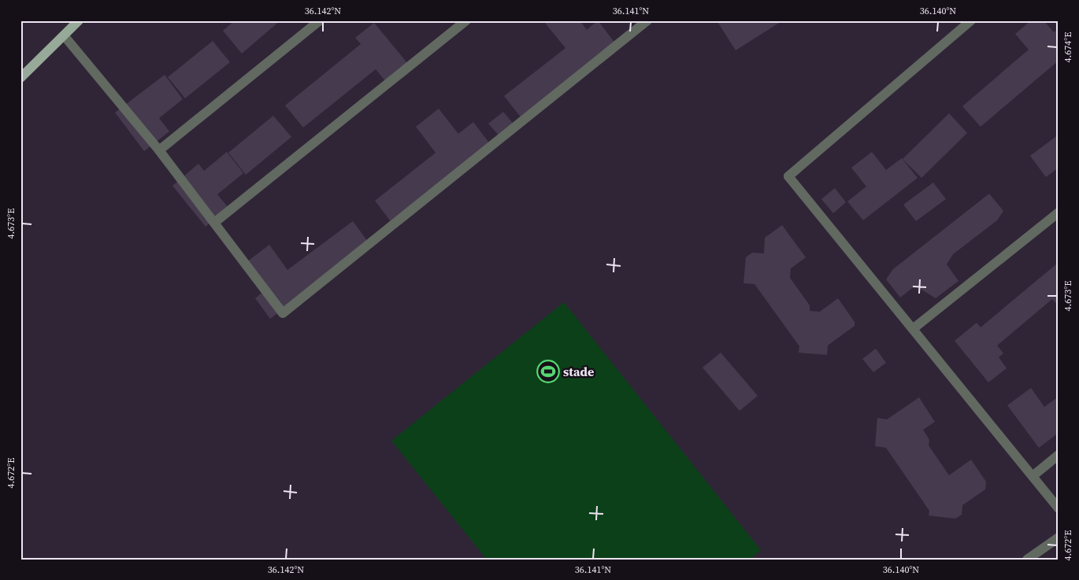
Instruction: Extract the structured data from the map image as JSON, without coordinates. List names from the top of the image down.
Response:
{
  "places": {
    "sports": ["stade"]
  },
  "coordinates": [
    "36.142°N",
    "36.141°N",
    "36.140°N",
    "4.674°E",
    "4.673°E",
    "4.672°E"
  ]
}
